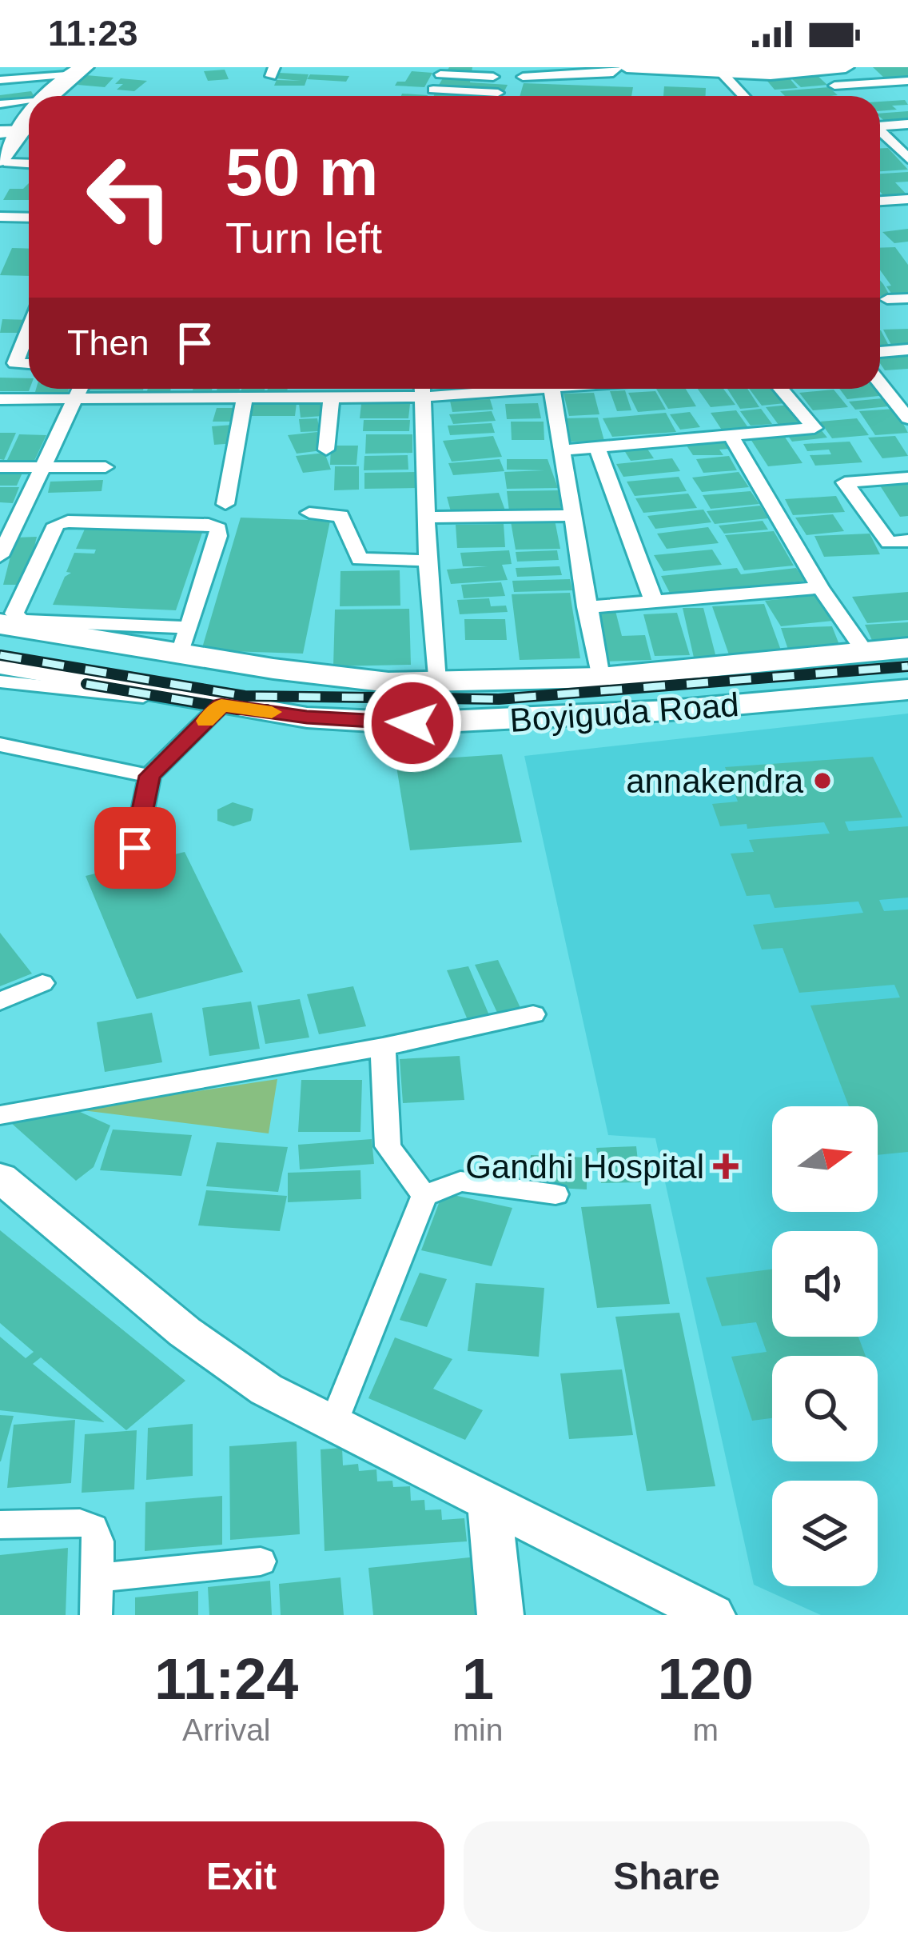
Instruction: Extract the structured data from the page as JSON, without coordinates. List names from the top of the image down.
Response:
{
  "streets": {
    "main road": ["Boyiguda Road"]
  },
  "places": {
    "other": ["annakendra"],
    "health": ["Gandhi Hospital"]
  },
  "north": "right",
  "page": {
    "status": "11:23",
    "turn": ["50 m", "Turn left"],
    "then": "Then",
    "eta": [
      "11:24",
      "Arrival",
      "1",
      "min",
      "120",
      "m"
    ],
    "buttons": ["Exit", "Share"]
  }
}
